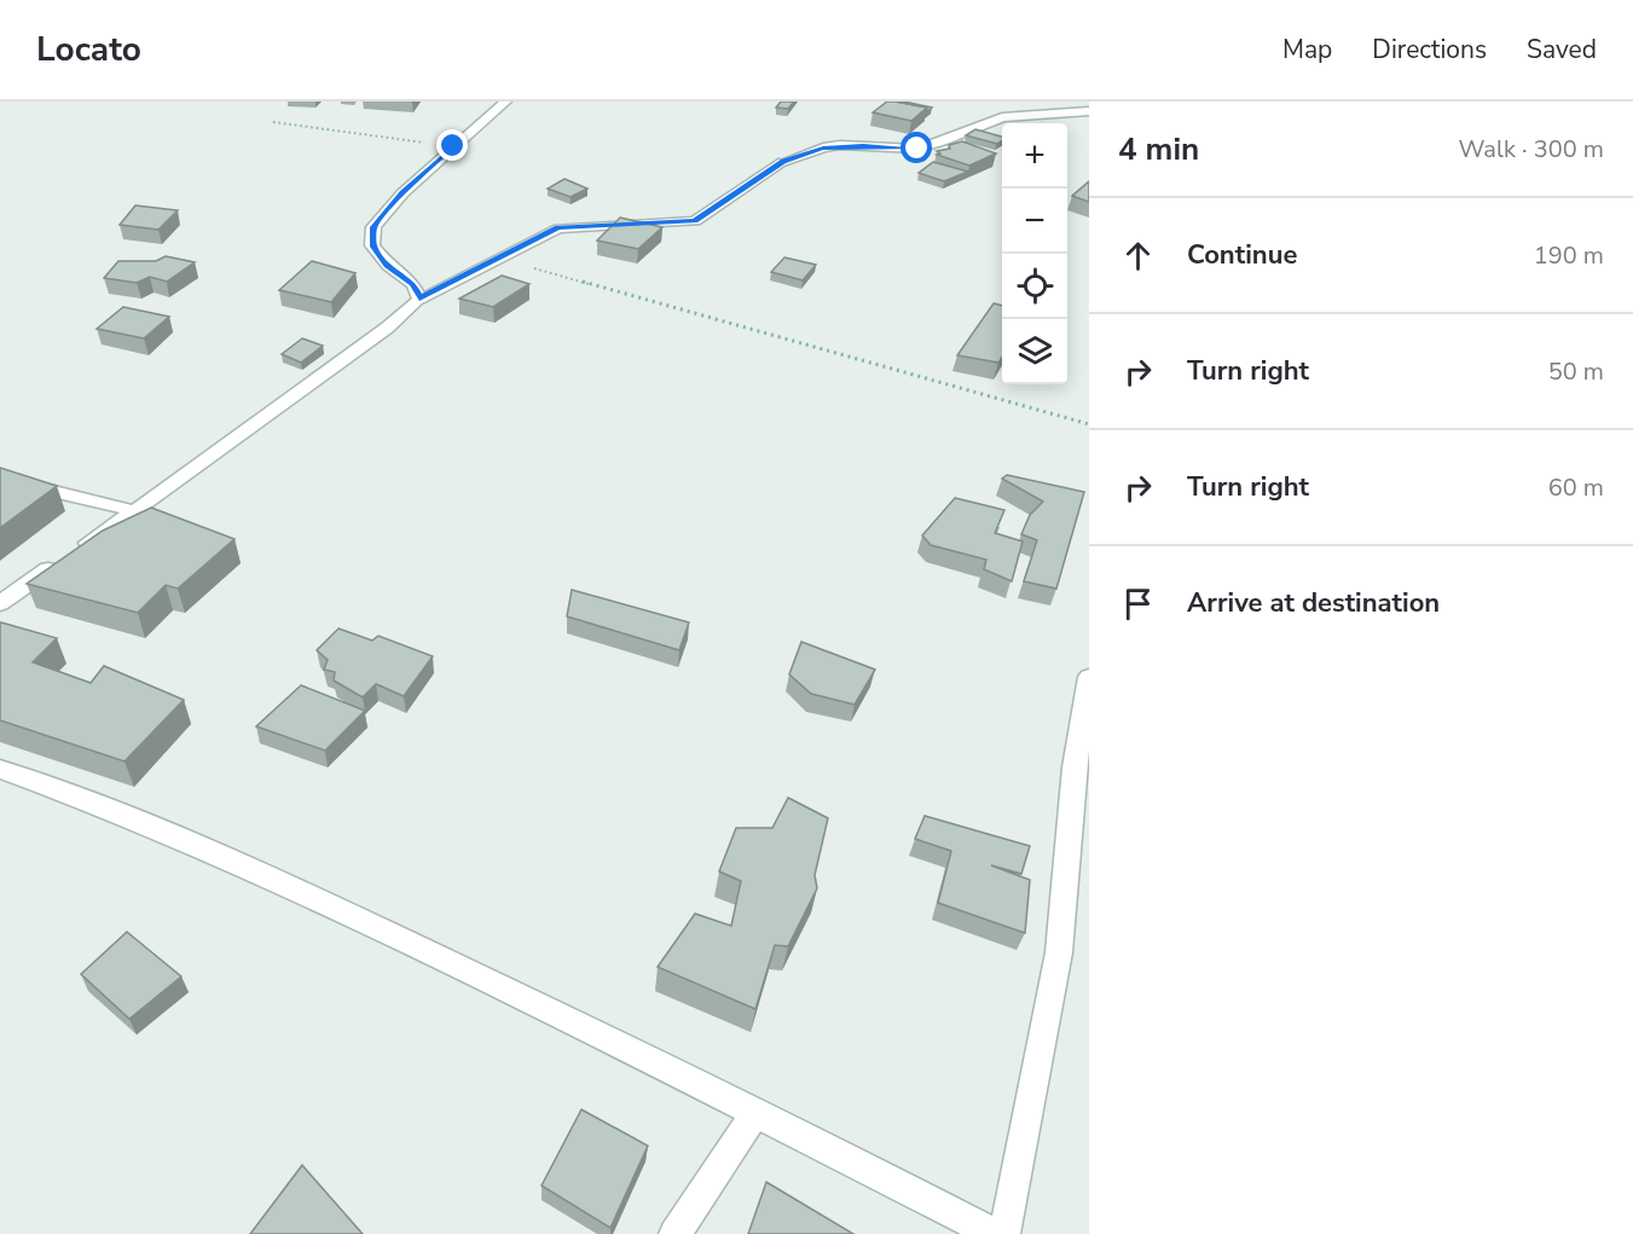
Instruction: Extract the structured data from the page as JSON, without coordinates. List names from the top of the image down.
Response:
{
  "page": {
    "header": "Locato",
    "nav": ["Map", "Directions", "Saved"],
    "heading": ["4 min", "Walk · 300 m"],
    "map_buttons": ["+", "−"],
    "list": [
      ["Continue", "190 m"],
      ["Turn right", "50 m"],
      ["Turn right", "60 m"],
      "Arrive at destination"
    ]
  }
}
